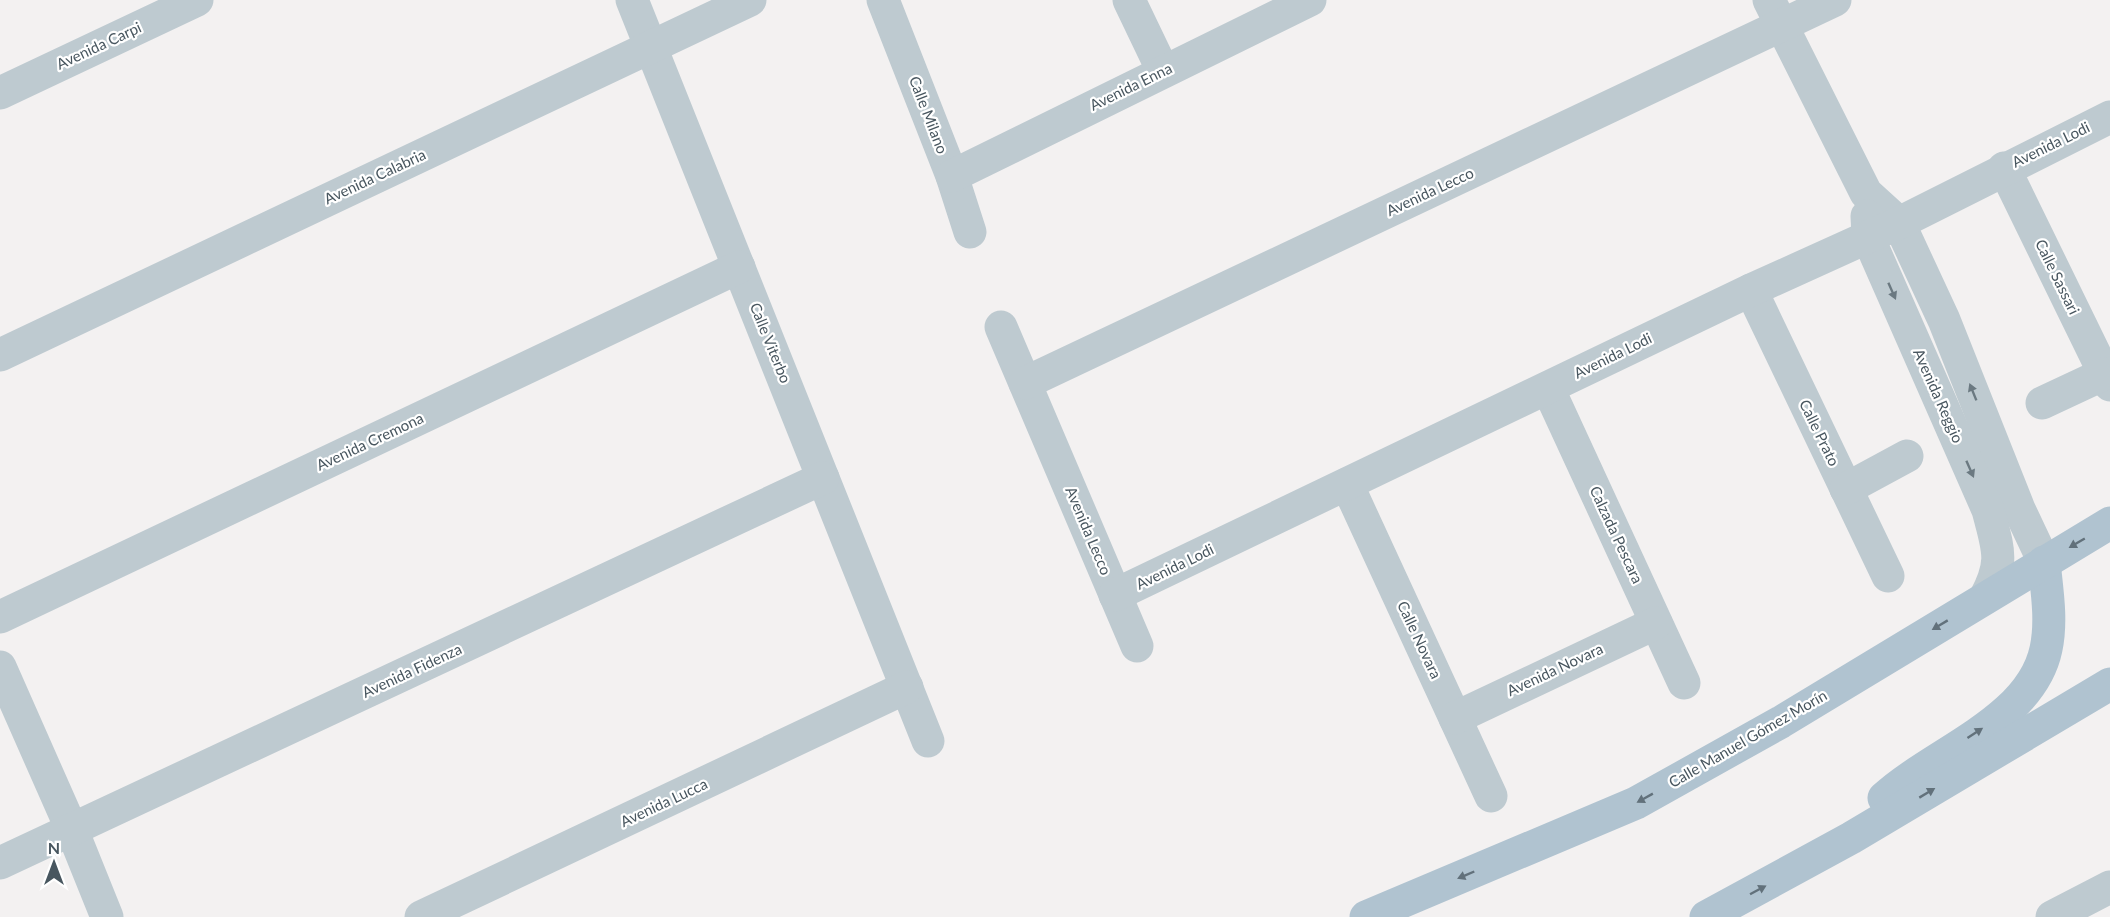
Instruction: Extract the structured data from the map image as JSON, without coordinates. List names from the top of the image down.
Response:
{
  "streets": {
    "main road": ["Calle Manuel Gómez Morín"],
    "street": [
      "Avenida Carpi",
      "Avenida Enna",
      "Calle Milano",
      "Avenida Lodi",
      "Avenida Calabria",
      "Avenida Lecco",
      "Calle Sassari",
      "Calle Viterbo",
      "Avenida Reggio",
      "Calle Prato",
      "Avenida Cremona",
      "Calzada Pescara",
      "Calle Novara",
      "Avenida Novara",
      "Avenida Fidenza",
      "Avenida Lucca"
    ]
  },
  "crossings": [
    ["Avenida Enna", "Calle Milano"],
    ["Avenida Lodi", "Avenida Lecco"],
    ["Avenida Lodi", "Calle Sassari"],
    ["Avenida Lodi", "Avenida Reggio"],
    ["Avenida Lodi", "Calle Prato"],
    ["Avenida Lodi", "Calzada Pescara"],
    ["Avenida Lodi", "Calle Novara"],
    ["Avenida Calabria", "Calle Viterbo"],
    ["Avenida Lecco", "Avenida Reggio"],
    ["Calle Viterbo", "Avenida Cremona"],
    ["Calle Viterbo", "Avenida Fidenza"],
    ["Calle Viterbo", "Avenida Lucca"],
    ["Avenida Reggio", "Calle Manuel Gómez Morín"],
    ["Calzada Pescara", "Avenida Novara"],
    ["Calle Novara", "Avenida Novara"]
  ],
  "north": "top"
}
